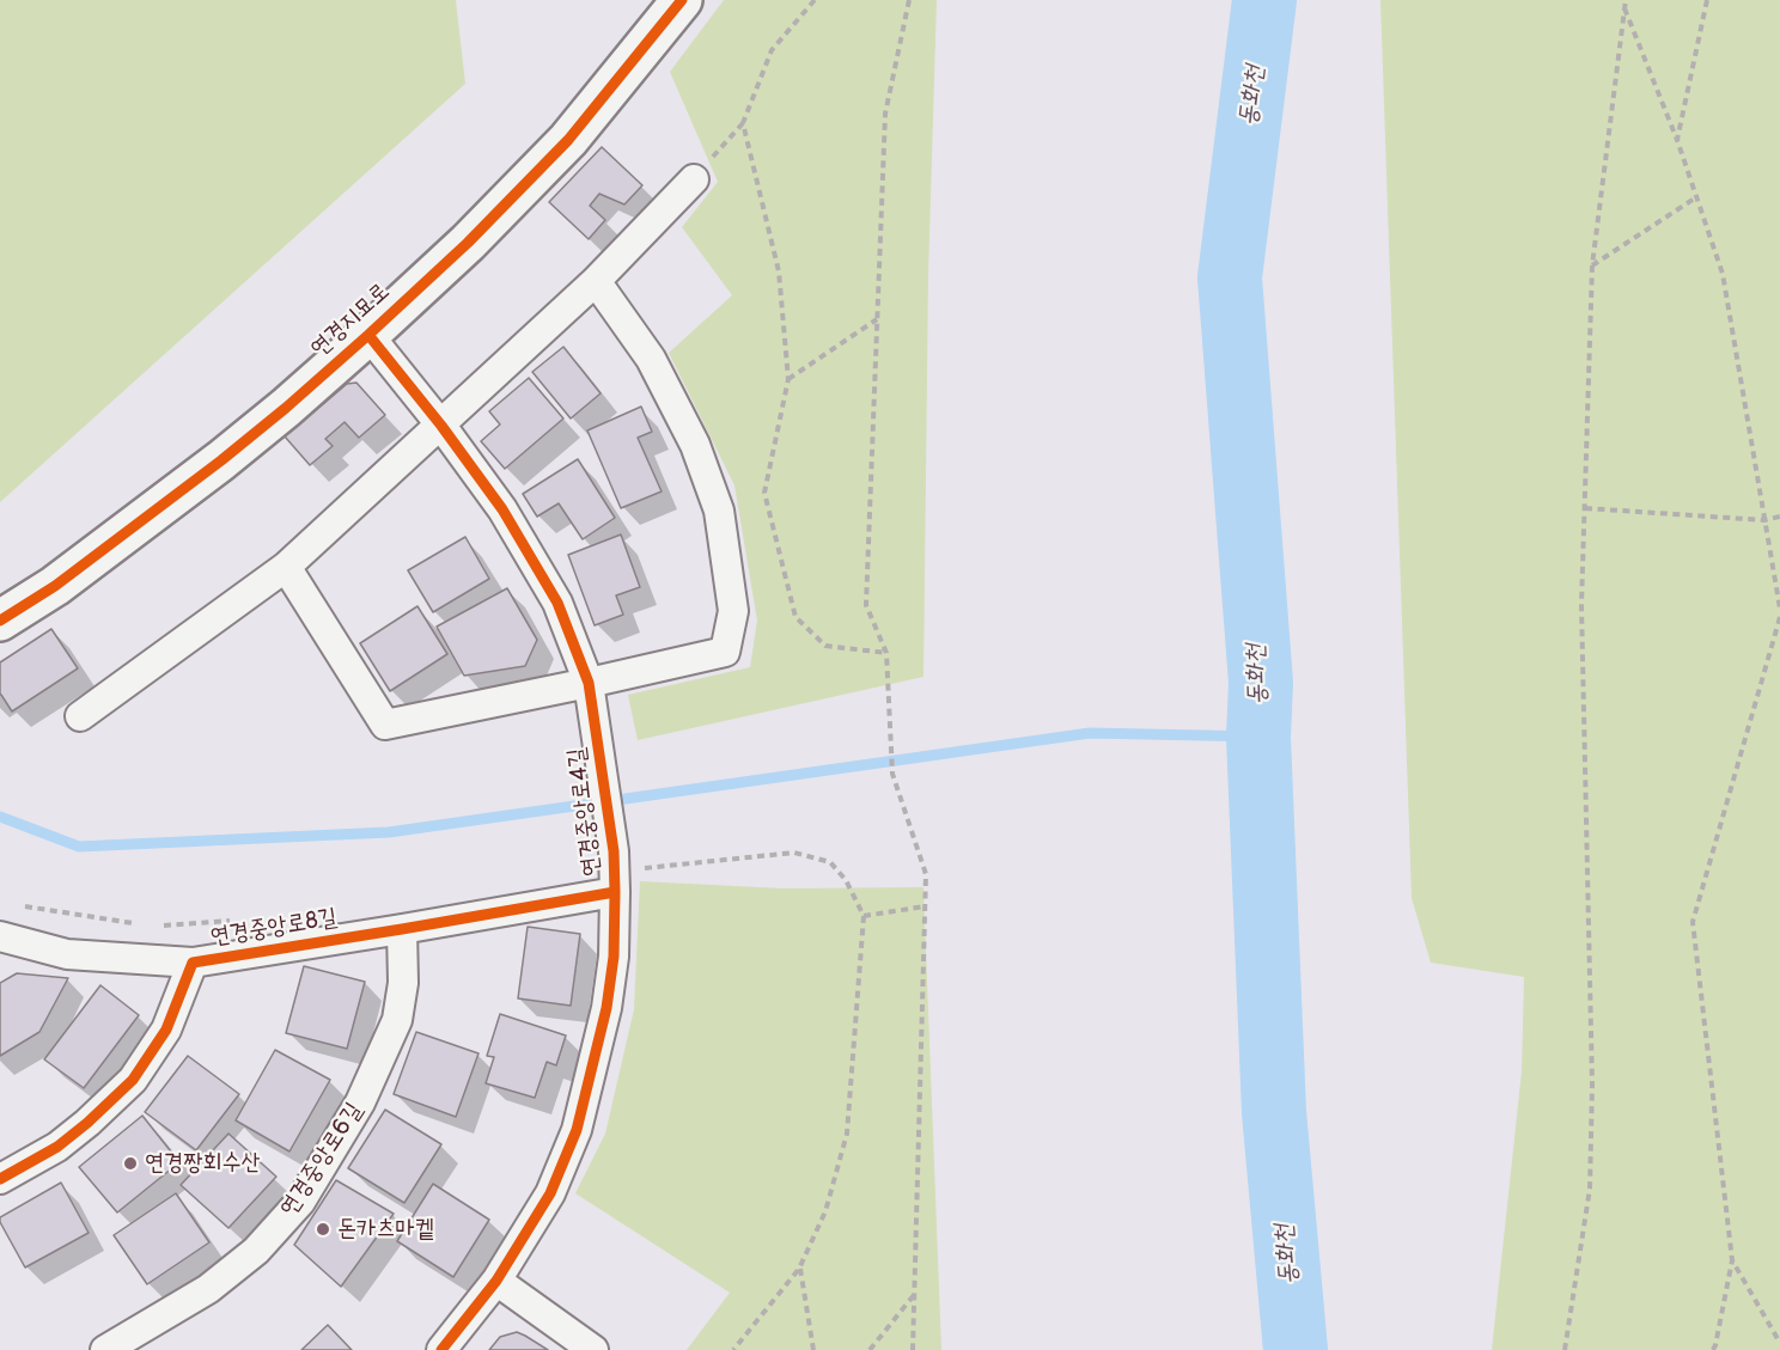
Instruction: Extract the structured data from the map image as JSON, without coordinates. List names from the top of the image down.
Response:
{
  "streets": {
    "street": [
      "연경지묘로",
      "연경중앙로4길",
      "연경중앙로8길",
      "연경중앙로6길"
    ]
  },
  "crossings": [
    ["연경지묘로", "연경중앙로4길"],
    ["연경중앙로4길", "연경중앙로8길"],
    ["연경중앙로8길", "연경중앙로6길"]
  ],
  "water": ["동화천"],
  "places": ["연경짱회수산", "돈카츠마켙"]
}
